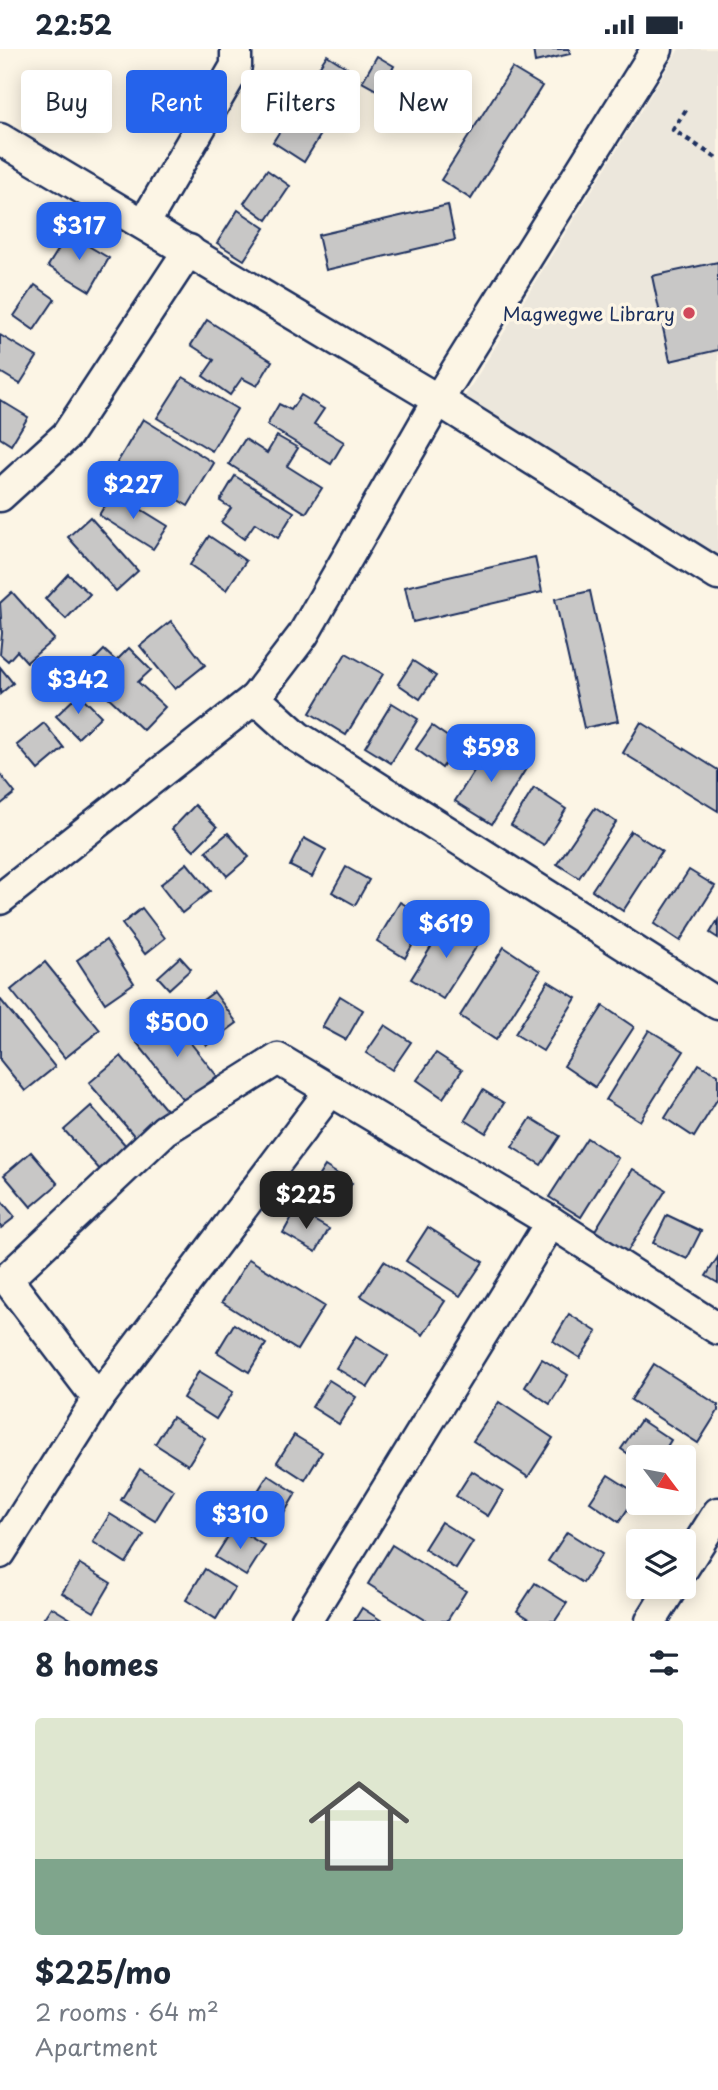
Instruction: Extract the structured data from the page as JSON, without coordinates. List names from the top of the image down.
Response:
{
  "places": ["Magwegwe Library"],
  "north": "bottom right",
  "page": {
    "status": "22:52",
    "chip": [
      "Buy",
      "Rent",
      "Filters",
      "New"
    ],
    "price": [
      "$317",
      "$227",
      "$342",
      "$598",
      "$619",
      "$500",
      "$225",
      "$310"
    ],
    "heading": "8 homes",
    "list": [
      {
        "name": "$225/mo",
        "note": "2 rooms · 64 m² · Apartment"
      }
    ]
  }
}
